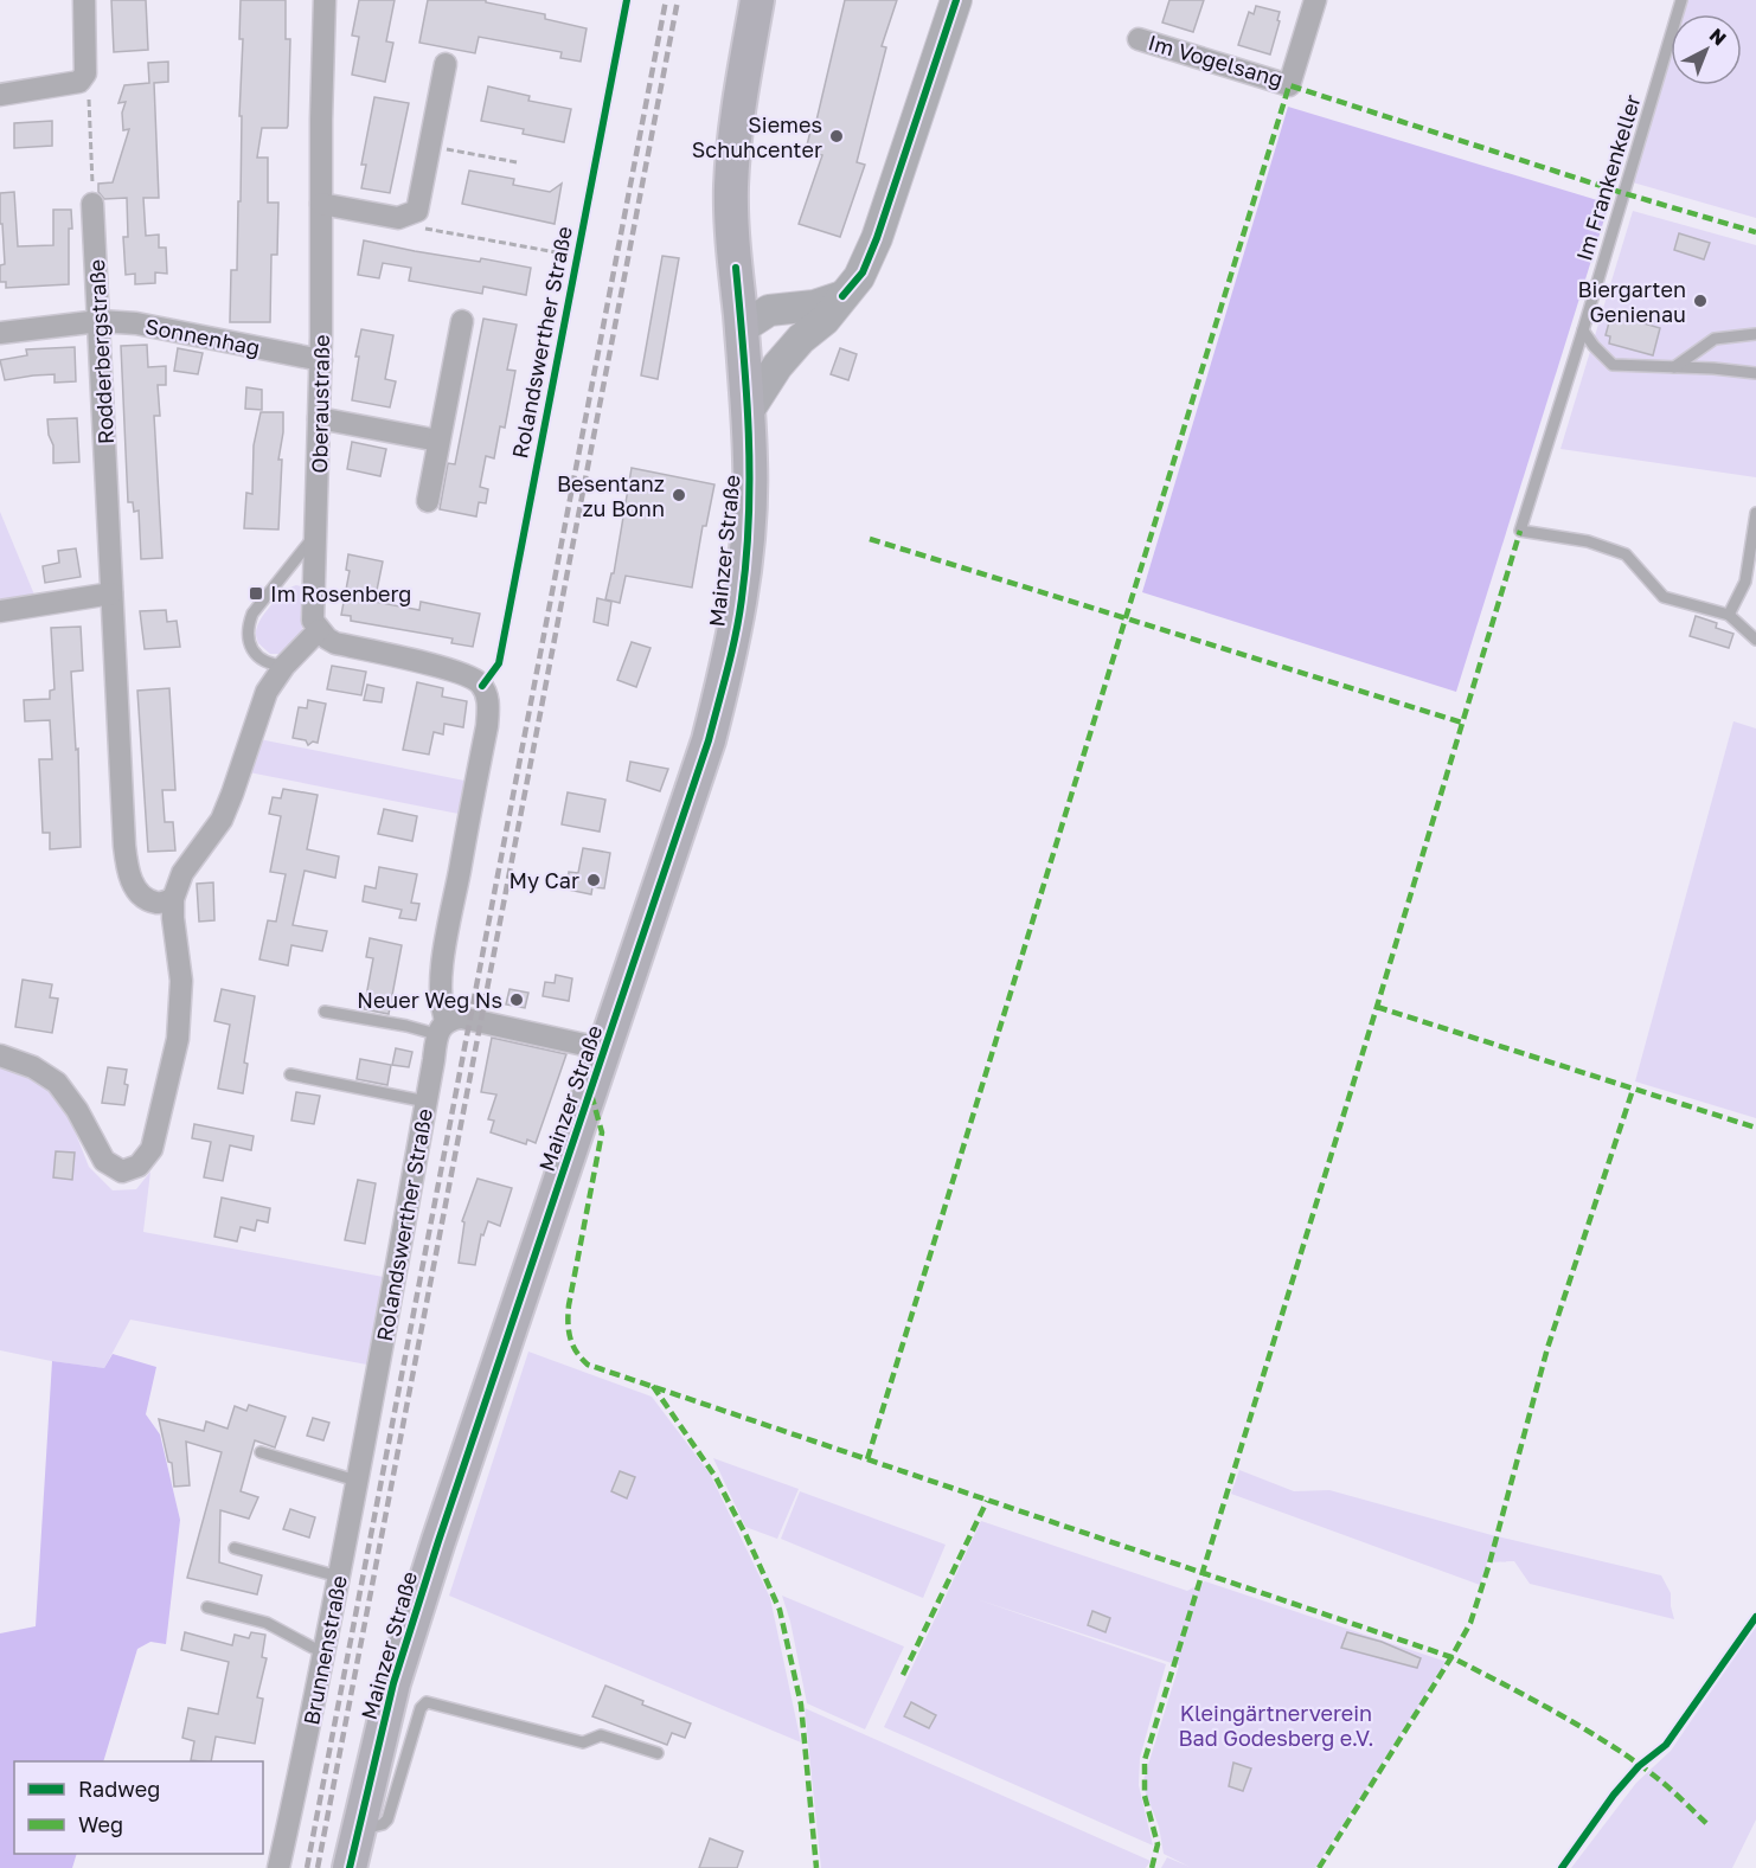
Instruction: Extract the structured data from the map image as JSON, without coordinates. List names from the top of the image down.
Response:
{
  "streets": {
    "main road": ["Mainzer Straße"],
    "street": [
      "Im Vogelsang",
      "Sonnenhag",
      "Rolandswerther Straße",
      "Rodderbergstraße",
      "Oberaustraße",
      "Brunnenstraße"
    ],
    "lane": ["Im Frankenkeller"]
  },
  "crossings": [
    ["Sonnenhag", "Rodderbergstraße"],
    ["Sonnenhag", "Oberaustraße"],
    ["Rolandswerther Straße", "Oberaustraße"],
    ["Rolandswerther Straße", "Brunnenstraße"]
  ],
  "parks": ["Kleingärtnerverein Bad Godesberg e.V."],
  "places": {
    "other": [
      "Siemes Schuhcenter",
      "Biergarten Genienau",
      "Besentanz zu Bonn",
      "My Car",
      "Neuer Weg Ns"
    ],
    "transit": ["Im Rosenberg"]
  },
  "legend": ["Radweg", "Weg"],
  "north": "top right"
}
